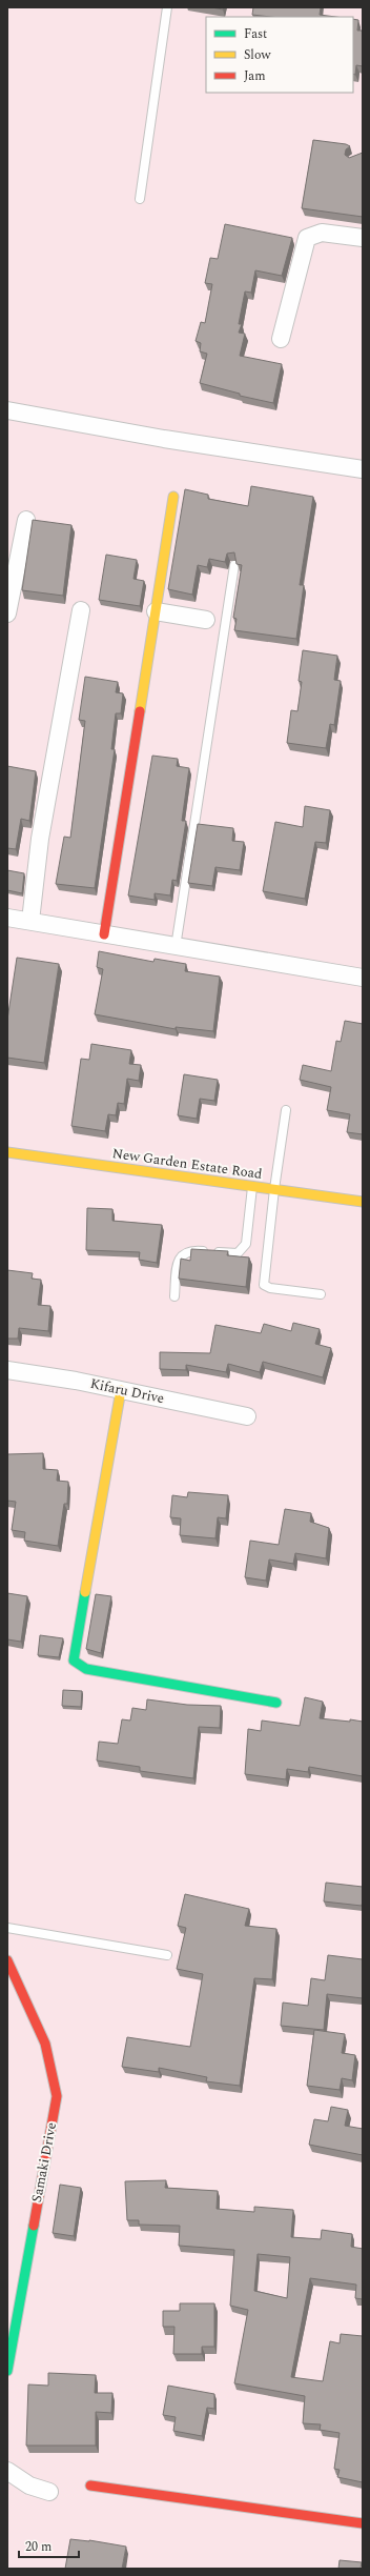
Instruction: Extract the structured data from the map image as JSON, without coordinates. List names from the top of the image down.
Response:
{
  "streets": {
    "street": ["New Garden Estate Road", "Kifaru Drive", "Samaki Drive"]
  },
  "legend": ["Fast", "Slow", "Jam"],
  "scale_bar": "20 m"
}
